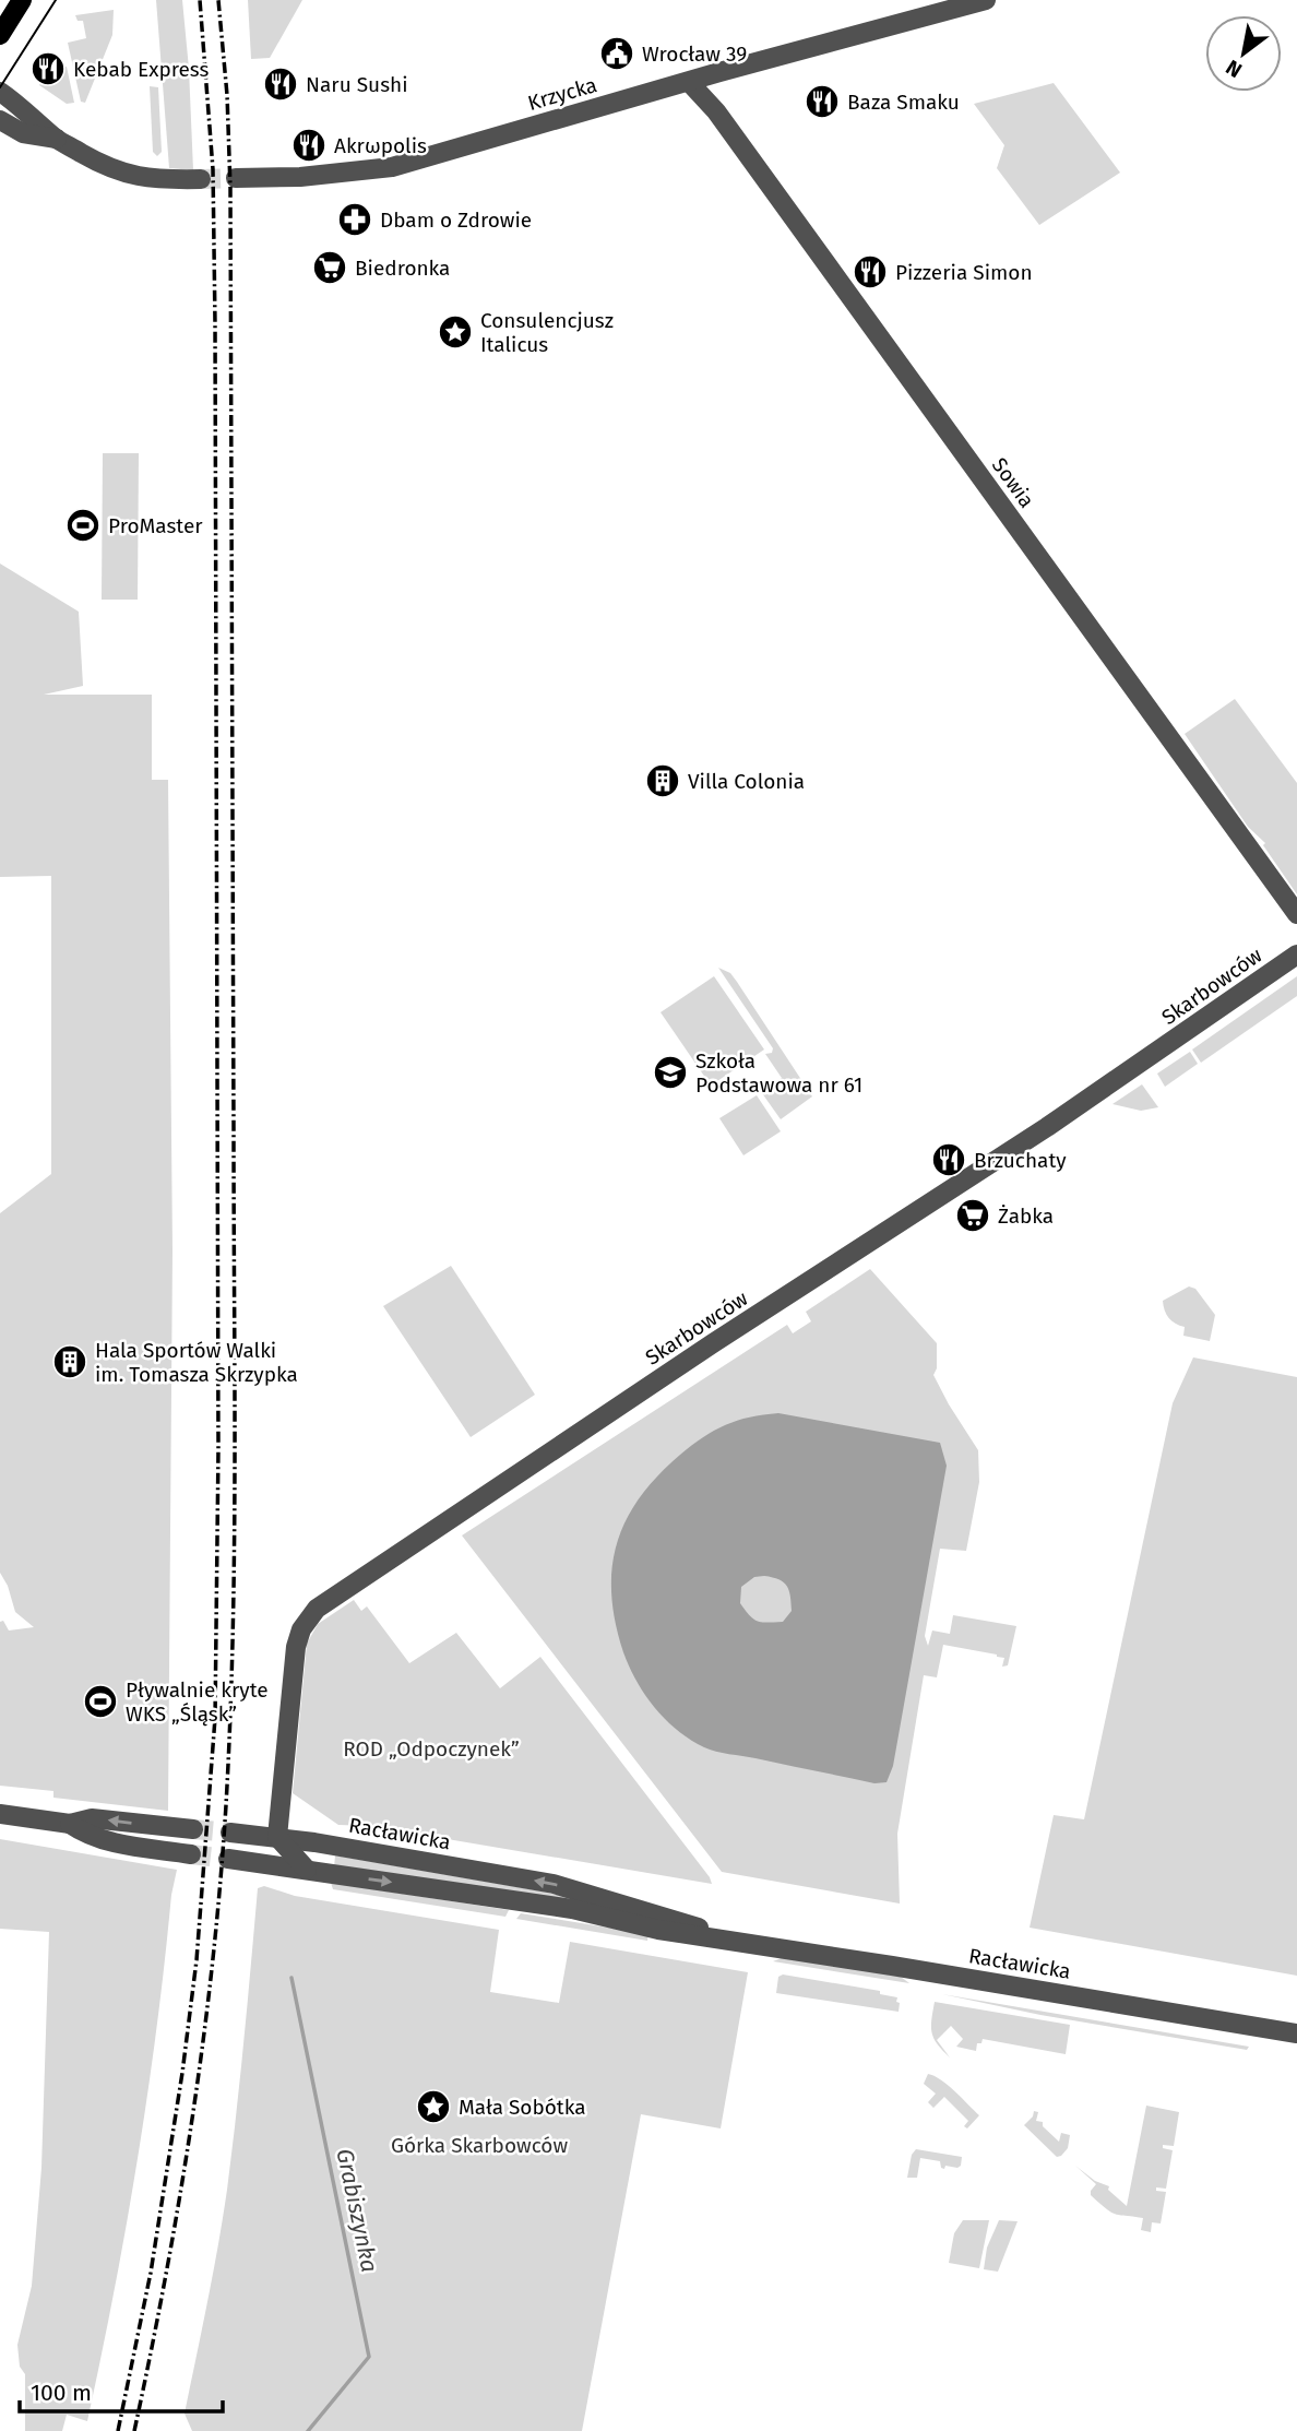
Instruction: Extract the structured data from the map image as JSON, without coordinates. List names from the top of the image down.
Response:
{
  "streets": {
    "street": [
      "Krzycka",
      "Sowia",
      "Skarbowców",
      "Racławicka"
    ]
  },
  "crossings": [
    ["Krzycka", "Sowia"],
    ["Skarbowców", "Racławicka"]
  ],
  "water": ["Grabiszynka"],
  "parks": ["ROD „Odpoczynek”", "Górka Skarbowców"],
  "places": {
    "public building": ["Wrocław 39"],
    "restaurant": [
      "Kebab Express",
      "Naru Sushi",
      "Baza Smaku",
      "Akrωpolis",
      "Pizzeria Simon",
      "Brzuchaty"
    ],
    "pharmacy": ["Dbam o Zdrowie"],
    "supermarket": ["Biedronka", "Żabka"],
    "place": ["Consulencjusz Italicus", "Mała Sobótka"],
    "sports": ["ProMaster", "Pływalnie kryte WKS „Śląsk”"],
    "building": ["Villa Colonia", "Hala Sportów Walki im. Tomasza Skrzypka"],
    "school or university": ["Szkoła Podstawowa nr 61"]
  },
  "scale_bar": "100 m",
  "north": "bottom left"
}
